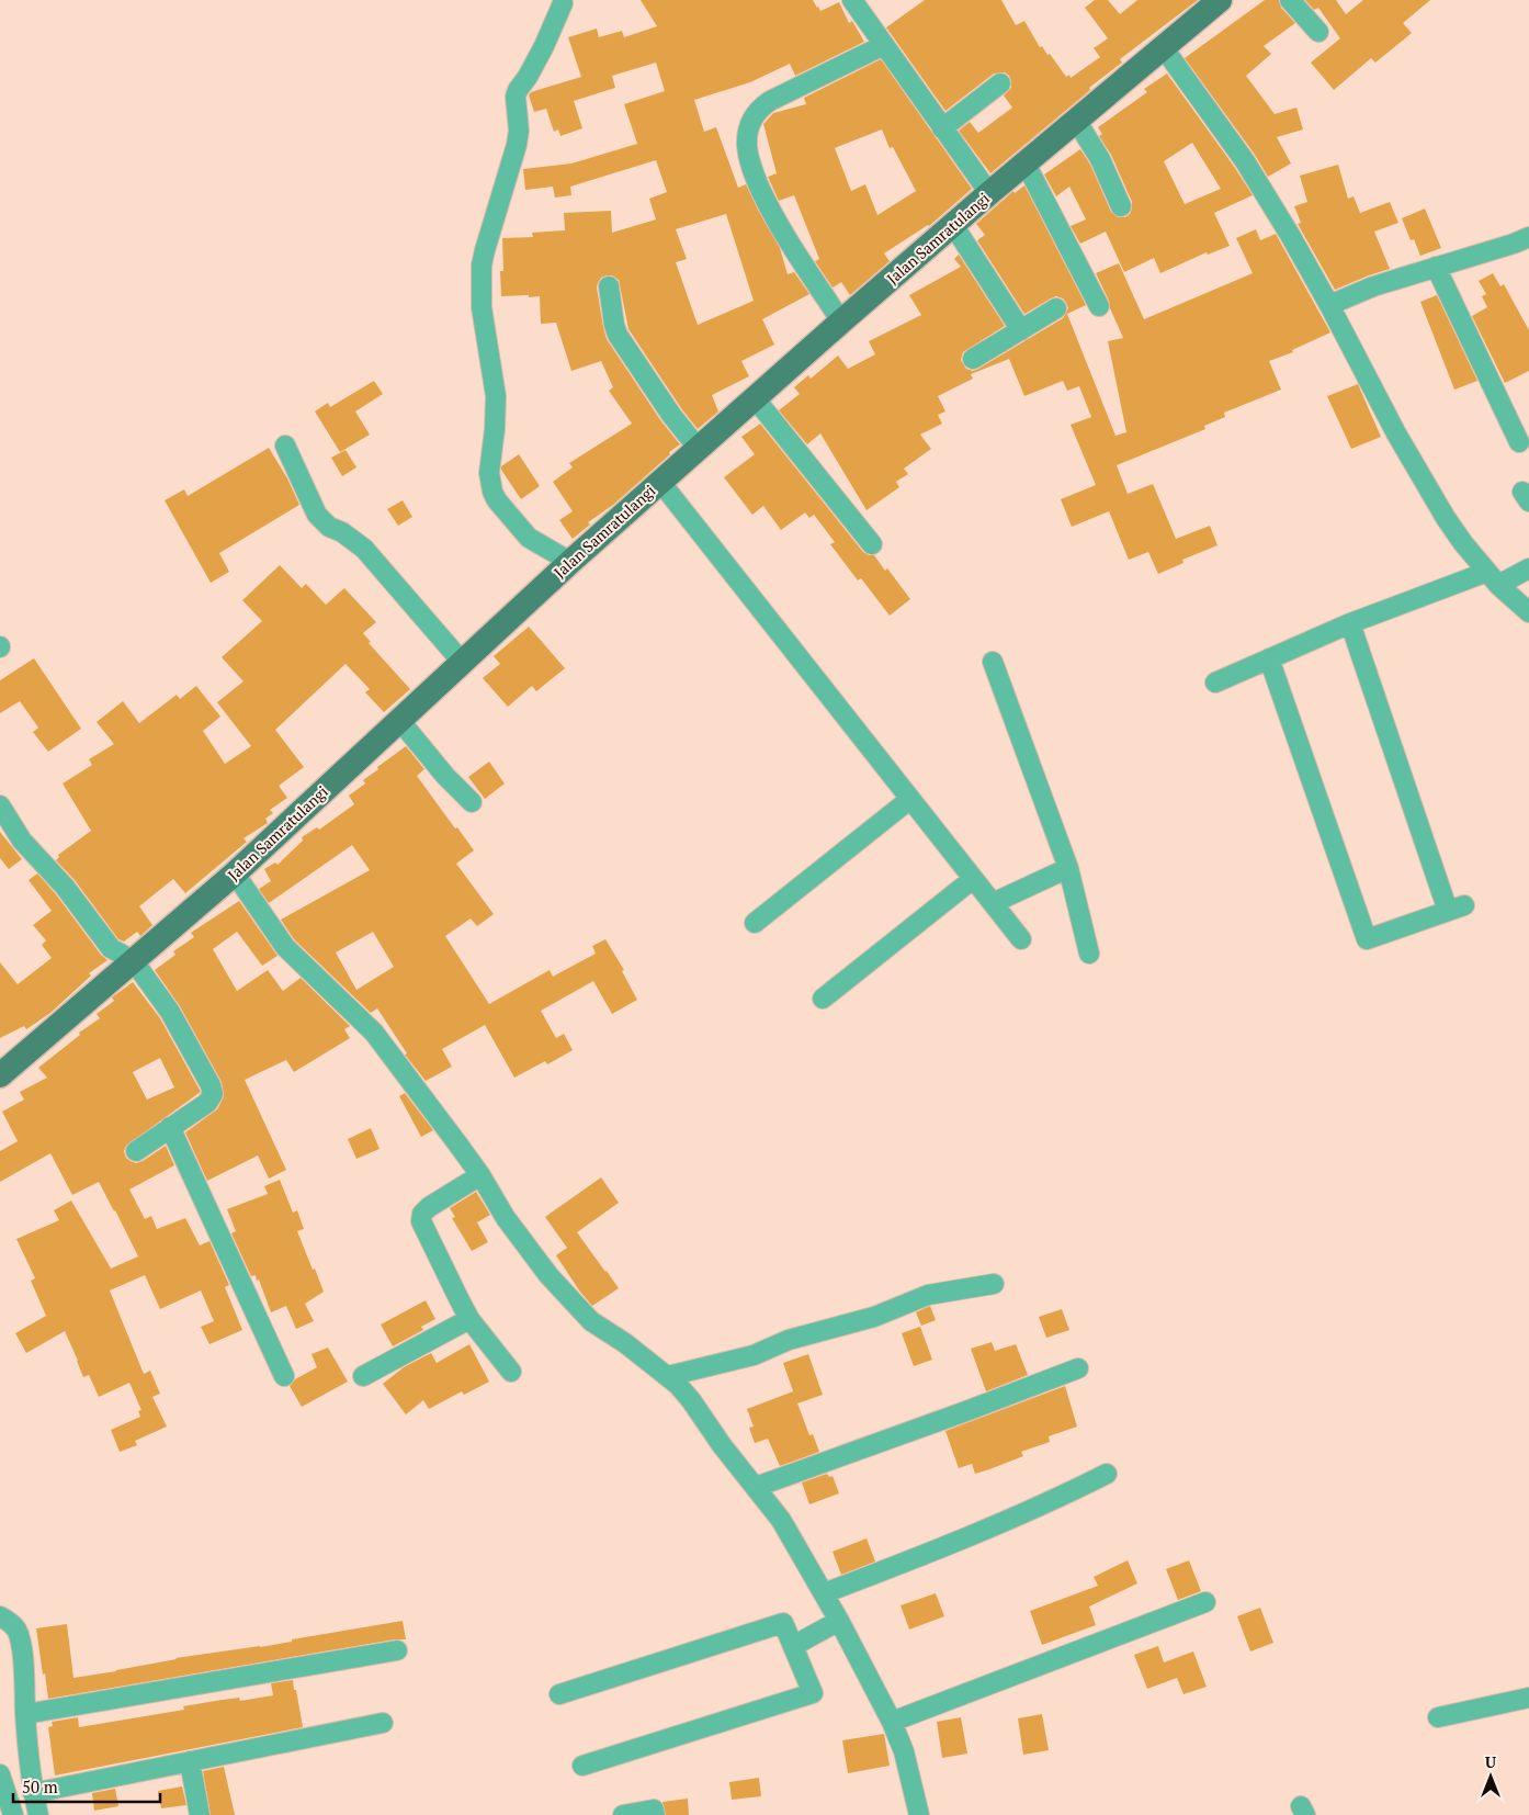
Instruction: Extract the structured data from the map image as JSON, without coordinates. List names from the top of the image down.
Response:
{
  "streets": {
    "main road": ["Jalan Samratulangi"]
  },
  "scale_bar": "50 m",
  "north": "top"
}
